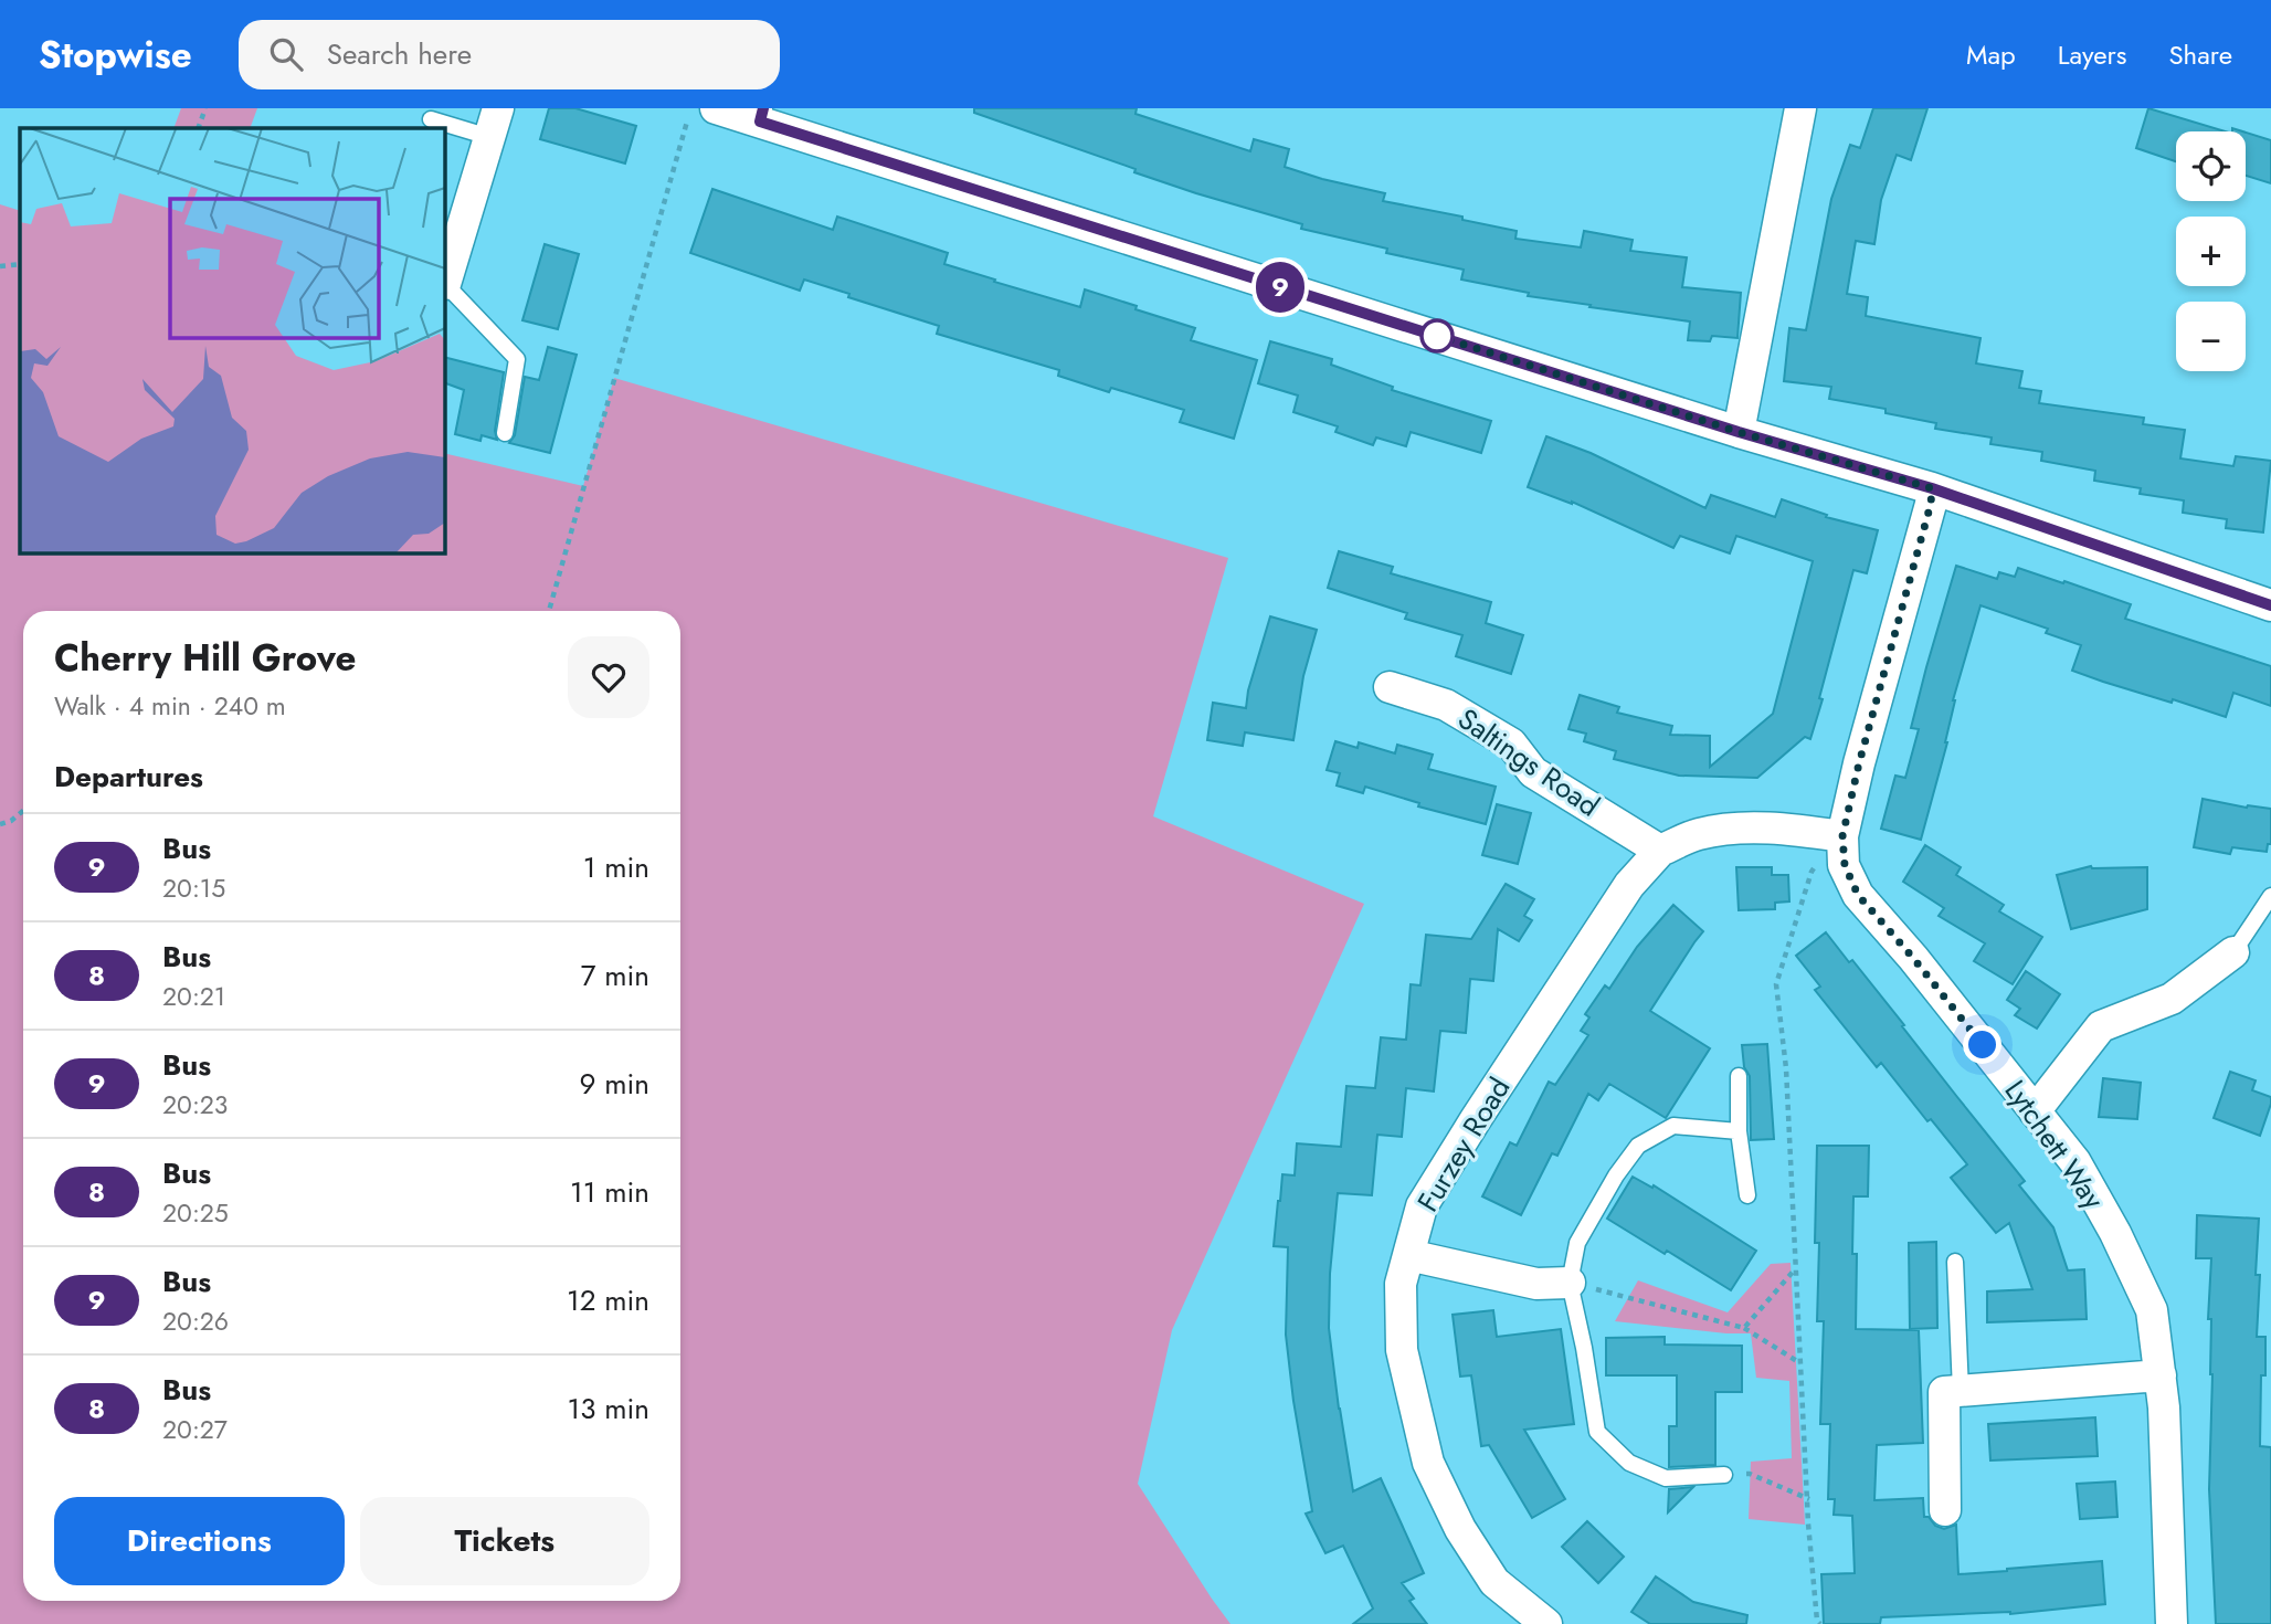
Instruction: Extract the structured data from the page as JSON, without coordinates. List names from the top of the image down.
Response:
{
  "streets": {
    "street": ["Saltings Road", "Furzey Road", "Lytchett Way"]
  },
  "crossings": [
    ["Saltings Road", "Furzey Road"]
  ],
  "lines": ["bus line 9"],
  "page": {
    "header": "Stopwise",
    "search": "Search here",
    "nav": ["Map", "Layers", "Share"],
    "on_map": "9",
    "map_buttons": ["+", "−"],
    "heading": [
      ["Cherry Hill Grove", "Walk · 4 min · 240 m"],
      "Departures"
    ],
    "list": [
      {
        "mark": "9",
        "name": "Bus",
        "note": "20:15",
        "value": "1 min"
      },
      {
        "mark": "8",
        "name": "Bus",
        "note": "20:21",
        "value": "7 min"
      },
      {
        "mark": "9",
        "name": "Bus",
        "note": "20:23",
        "value": "9 min"
      },
      {
        "mark": "8",
        "name": "Bus",
        "note": "20:25",
        "value": "11 min"
      },
      {
        "mark": "9",
        "name": "Bus",
        "note": "20:26",
        "value": "12 min"
      },
      {
        "mark": "8",
        "name": "Bus",
        "note": "20:27",
        "value": "13 min"
      }
    ],
    "buttons": ["Directions", "Tickets"]
  }
}
